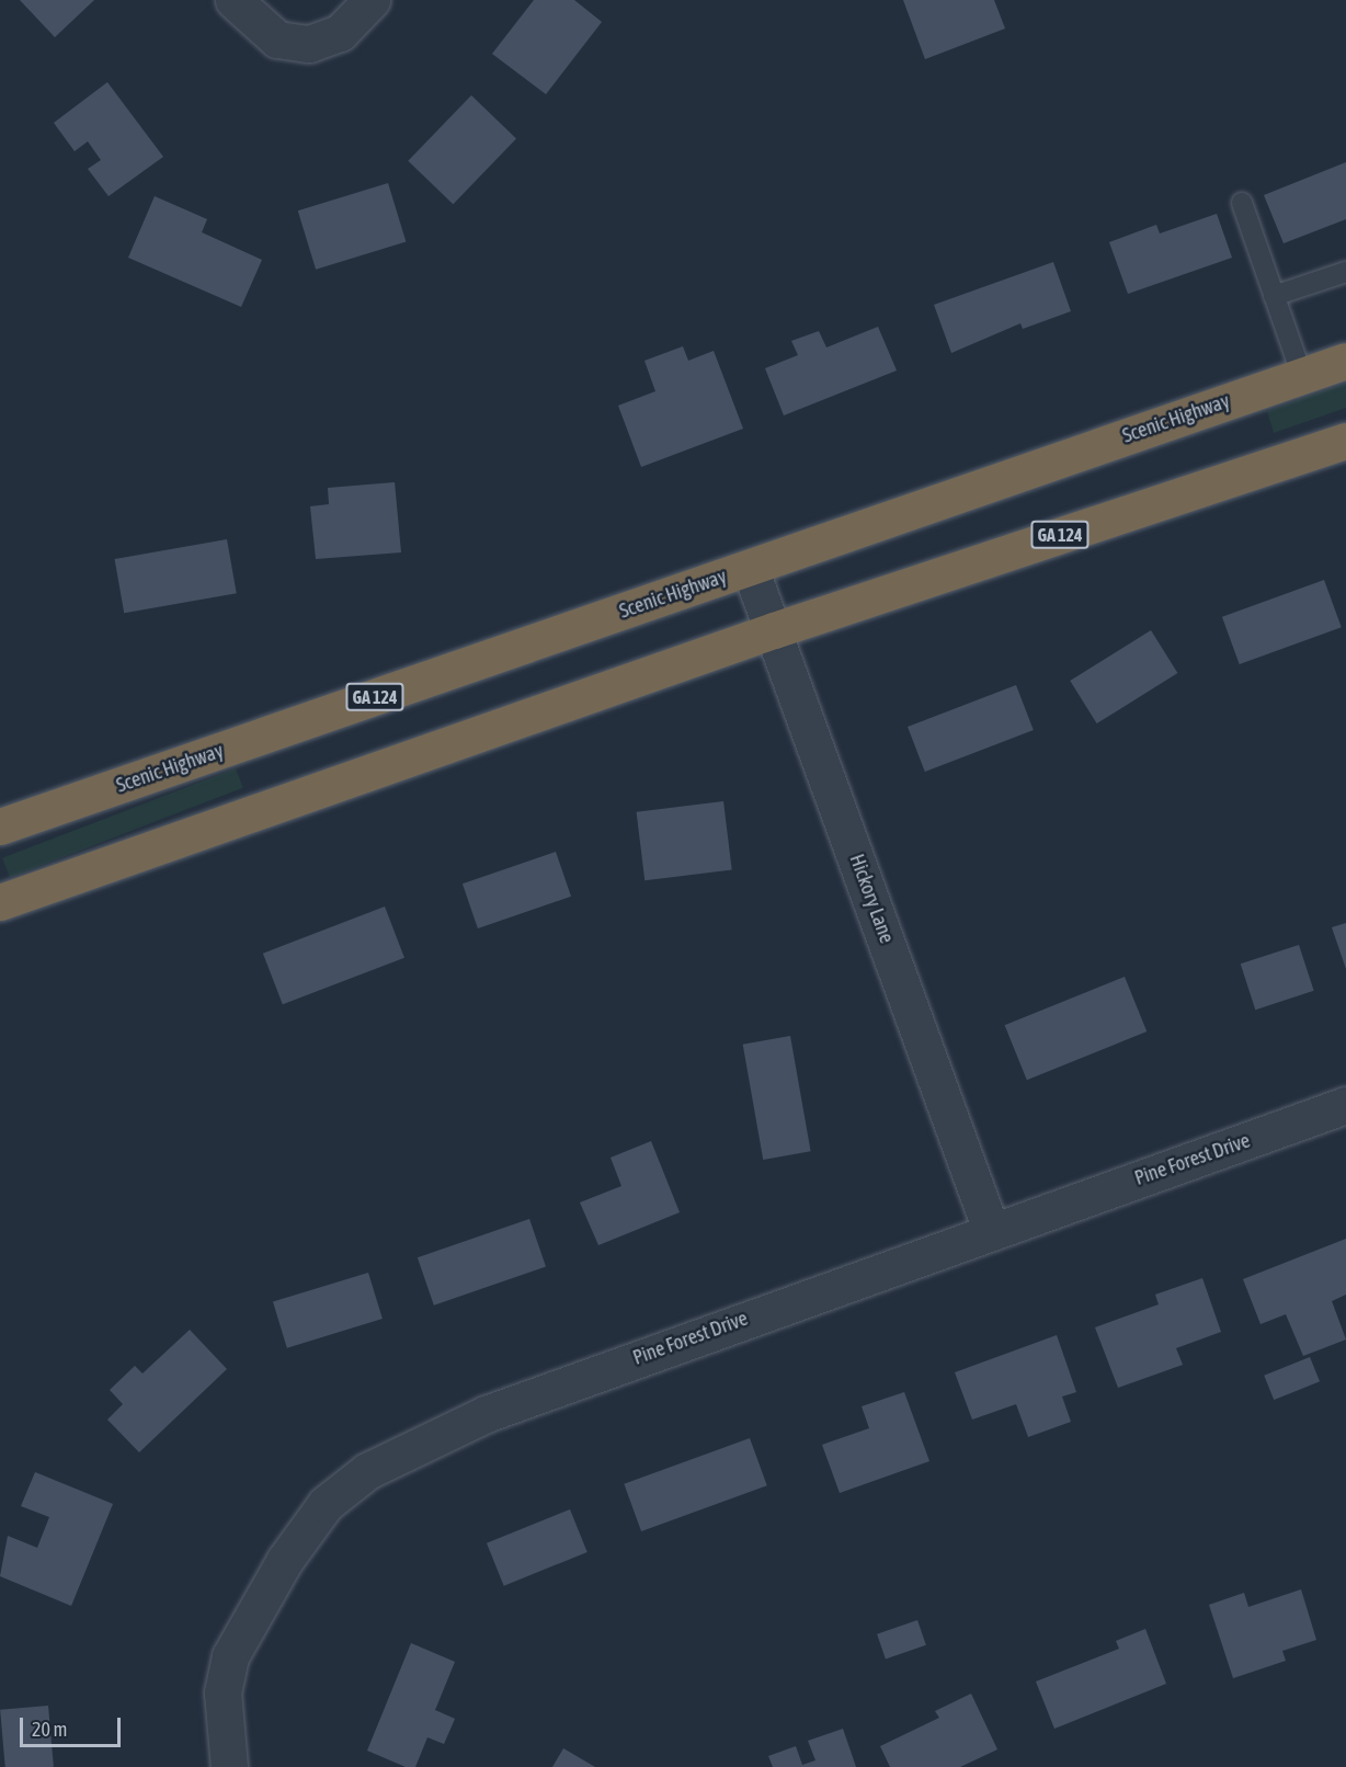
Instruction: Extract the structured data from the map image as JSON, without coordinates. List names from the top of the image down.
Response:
{
  "streets": {
    "highway": ["Scenic Highway", "GA 124"],
    "street": ["Hickory Lane", "Pine Forest Drive"]
  },
  "crossings": [
    ["Scenic Highway", "Hickory Lane"],
    ["GA 124", "Hickory Lane"],
    ["Hickory Lane", "Pine Forest Drive"]
  ],
  "scale_bar": "20 m"
}
